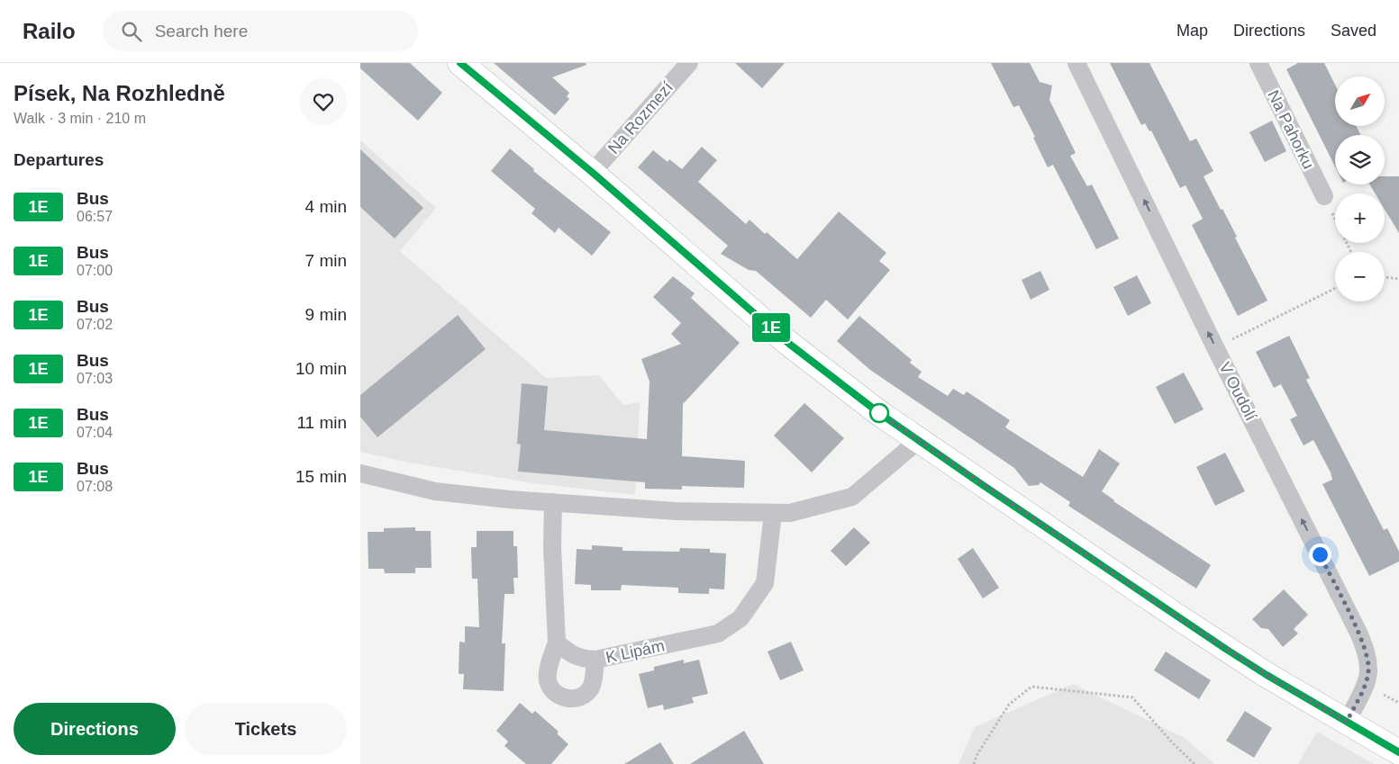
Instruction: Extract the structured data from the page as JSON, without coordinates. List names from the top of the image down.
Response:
{
  "streets": {
    "street": [
      "Na Rozmezí",
      "Na Pahorku",
      "V Oudolí",
      "K Lipám"
    ]
  },
  "one_way": ["V Oudolí"],
  "lines": ["bus line 1E"],
  "north": "top right",
  "page": {
    "header": "Railo",
    "search": "Search here",
    "nav": ["Map", "Directions", "Saved"],
    "heading": [
      ["Písek, Na Rozhledně", "Walk · 3 min · 210 m"],
      "Departures"
    ],
    "on_map": "1E",
    "map_buttons": ["+", "−"],
    "list": [
      {
        "mark": "1E",
        "name": "Bus",
        "note": "06:57",
        "value": "4 min"
      },
      {
        "mark": "1E",
        "name": "Bus",
        "note": "07:00",
        "value": "7 min"
      },
      {
        "mark": "1E",
        "name": "Bus",
        "note": "07:02",
        "value": "9 min"
      },
      {
        "mark": "1E",
        "name": "Bus",
        "note": "07:03",
        "value": "10 min"
      },
      {
        "mark": "1E",
        "name": "Bus",
        "note": "07:04",
        "value": "11 min"
      },
      {
        "mark": "1E",
        "name": "Bus",
        "note": "07:08",
        "value": "15 min"
      }
    ],
    "buttons": ["Directions", "Tickets"]
  }
}
